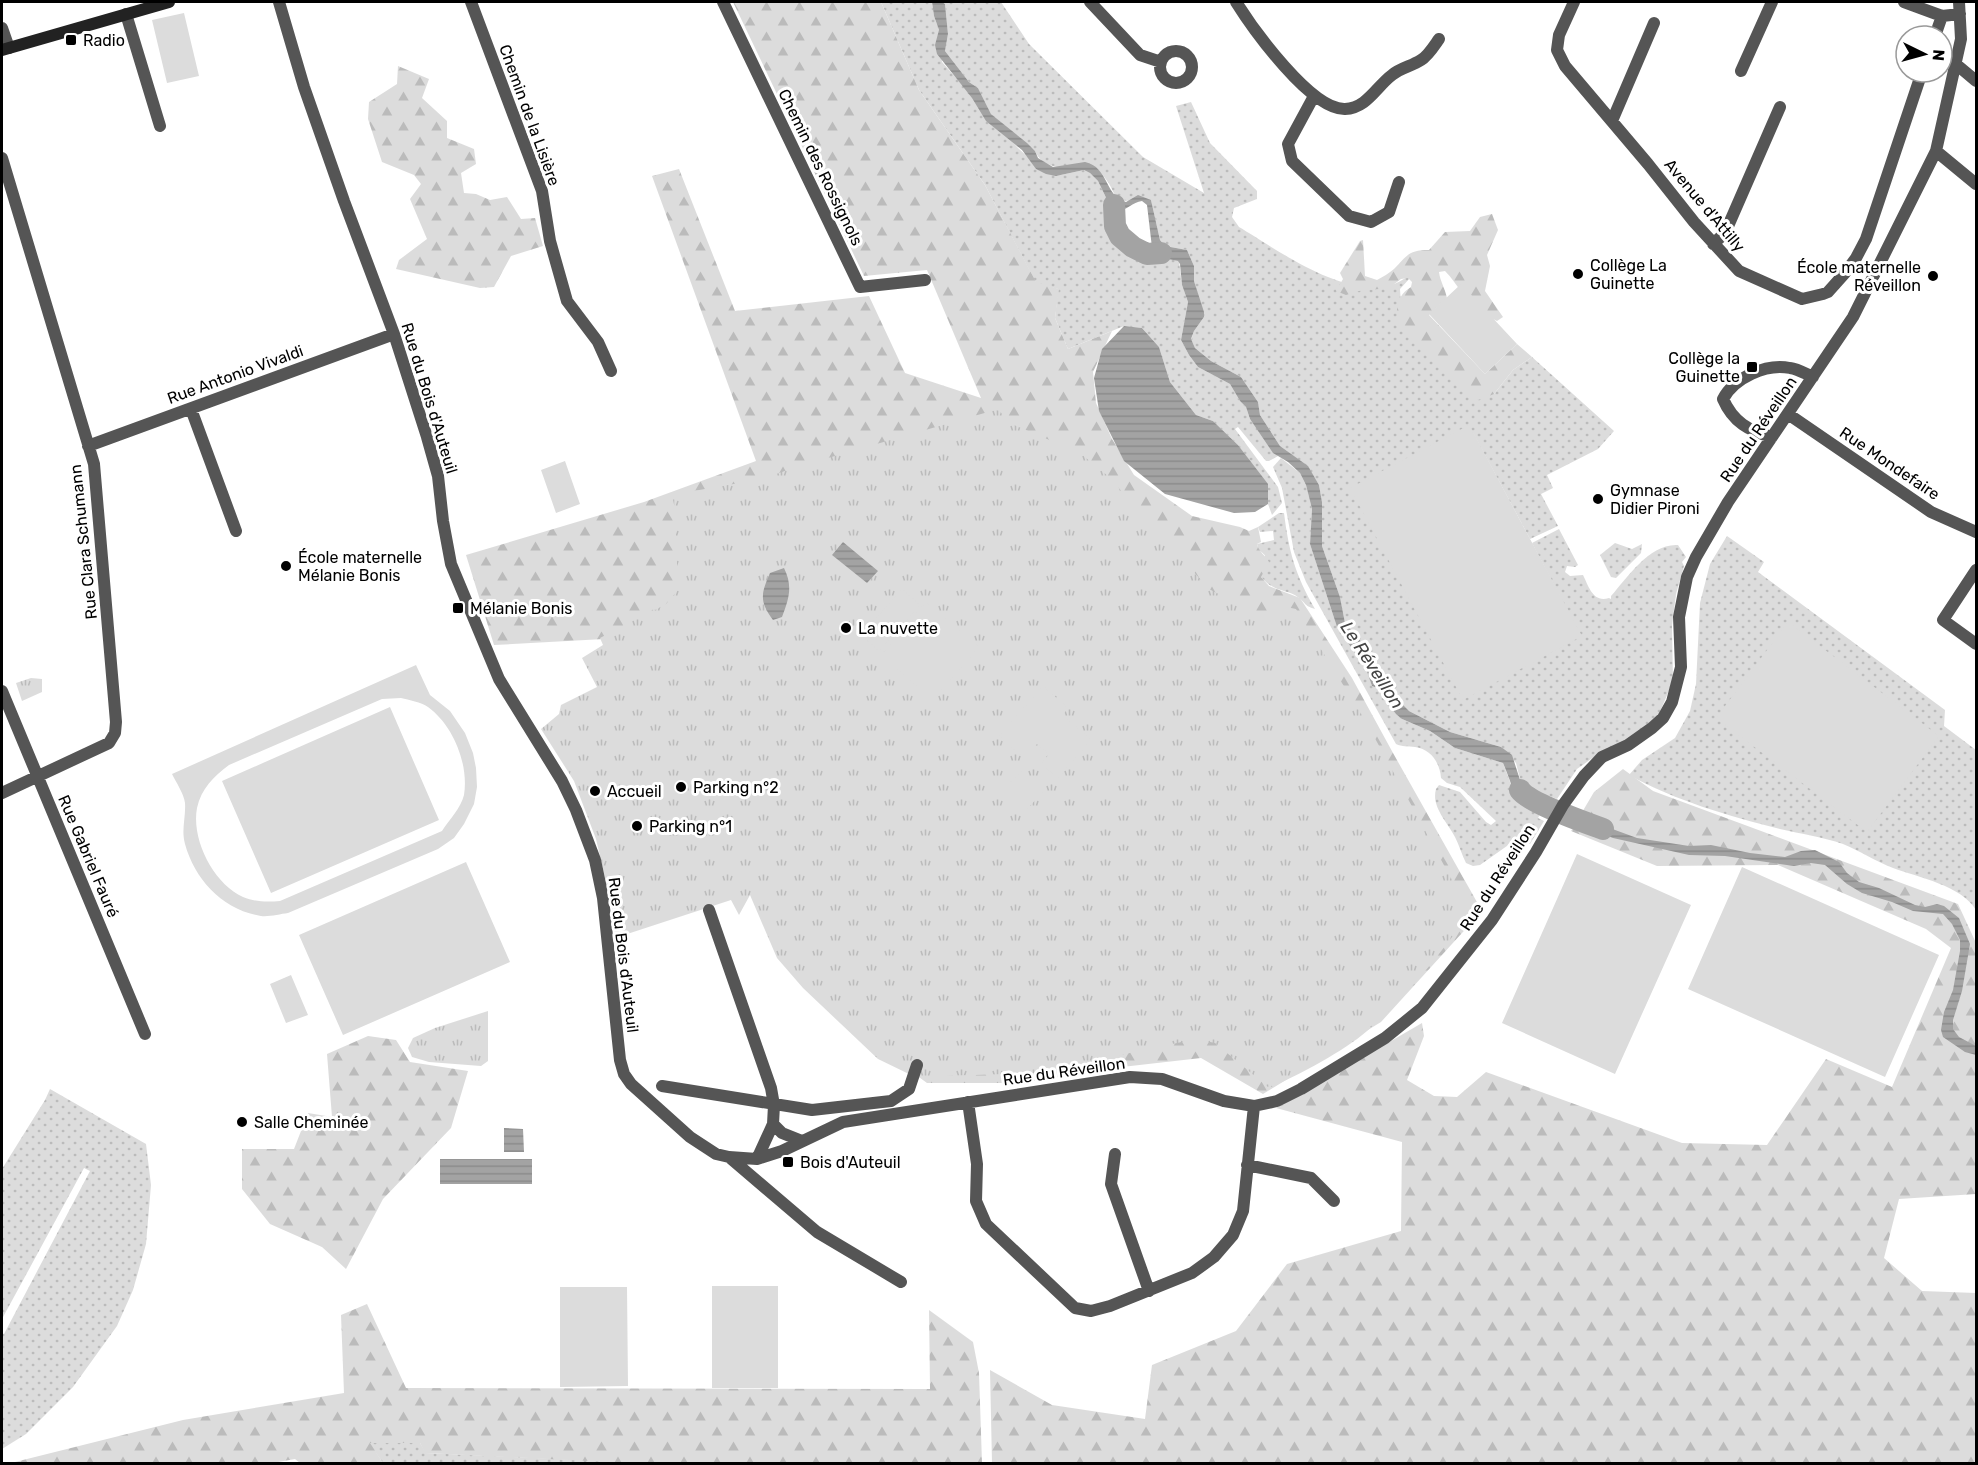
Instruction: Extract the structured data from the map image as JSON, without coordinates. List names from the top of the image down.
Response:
{
  "streets": {
    "street": [
      "Chemin de la Lisière",
      "Chemin des Rossignols",
      "Avenue d'Attilly",
      "Rue Antonio Vivaldi",
      "Rue du Bois d'Auteuil",
      "Rue du Réveillon",
      "Rue Mondefaire",
      "Rue Clara Schumann",
      "Rue Gabriel Fauré"
    ]
  },
  "crossings": [
    ["Rue Antonio Vivaldi", "Rue du Bois d'Auteuil"],
    ["Rue Antonio Vivaldi", "Rue Clara Schumann"],
    ["Rue du Bois d'Auteuil", "Rue du Réveillon"],
    ["Rue du Réveillon", "Rue Mondefaire"],
    ["Rue Clara Schumann", "Rue Gabriel Fauré"]
  ],
  "water": ["Le Réveillon"],
  "places": {
    "transit": [
      "Radio",
      "Collège la Guinette",
      "Mélanie Bonis",
      "Bois d'Auteuil"
    ],
    "other": [
      "Collège La Guinette",
      "École maternelle Réveillon",
      "Gymnase Didier Pironi",
      "École maternelle Mélanie Bonis",
      "La nuvette",
      "Parking n°2",
      "Accueil",
      "Parking n°1",
      "Salle Cheminée"
    ]
  },
  "north": "right"
}
